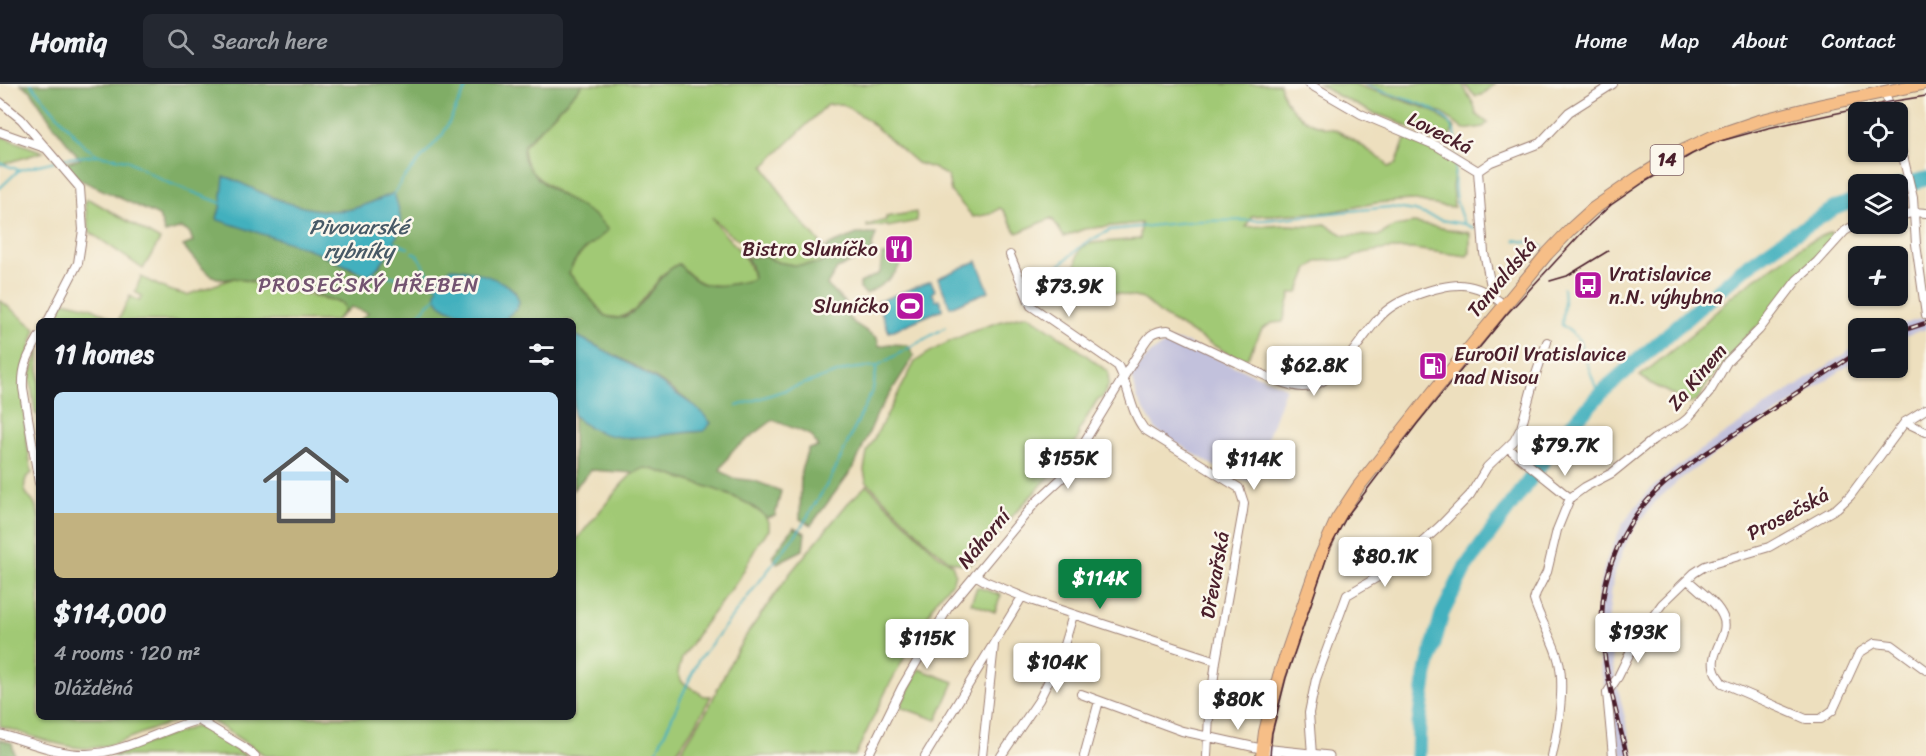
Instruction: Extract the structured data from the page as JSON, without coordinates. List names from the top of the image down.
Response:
{
  "streets": {
    "main road": ["14", "Tanvaldská"],
    "street": [
      "Lovecká",
      "Za Kinem",
      "Prosečská",
      "Náhorní",
      "Dřevařská"
    ]
  },
  "crossings": [
    ["Lovecká", "Náhorní"],
    ["Tanvaldská", "Náhorní"],
    ["Náhorní", "Dřevařská"]
  ],
  "districts": ["PROSEČSKÝ HŘEBEN"],
  "water": ["Pivovarské rybníky"],
  "places": {
    "restaurant": ["Bistro Sluníčko"],
    "bus stop": ["Vratislavice n.N. výhybna"],
    "sports": ["Sluníčko"],
    "fuel station": ["EuroOil Vratislavice nad Nisou"]
  },
  "page": {
    "header": "Homiq",
    "search": "Search here",
    "nav": [
      "Home",
      "Map",
      "About",
      "Contact"
    ],
    "map_buttons": ["+", "−"],
    "price": [
      "$73.9K",
      "$62.8K",
      "$79.7K",
      "$155K",
      "$114K",
      "$80.1K",
      "$114K",
      "$193K",
      "$115K",
      "$104K",
      "$80K"
    ],
    "heading": "11 homes",
    "list": [
      {
        "name": "$114,000",
        "note": "4 rooms · 120 m² · Dlážděná"
      }
    ]
  }
}
